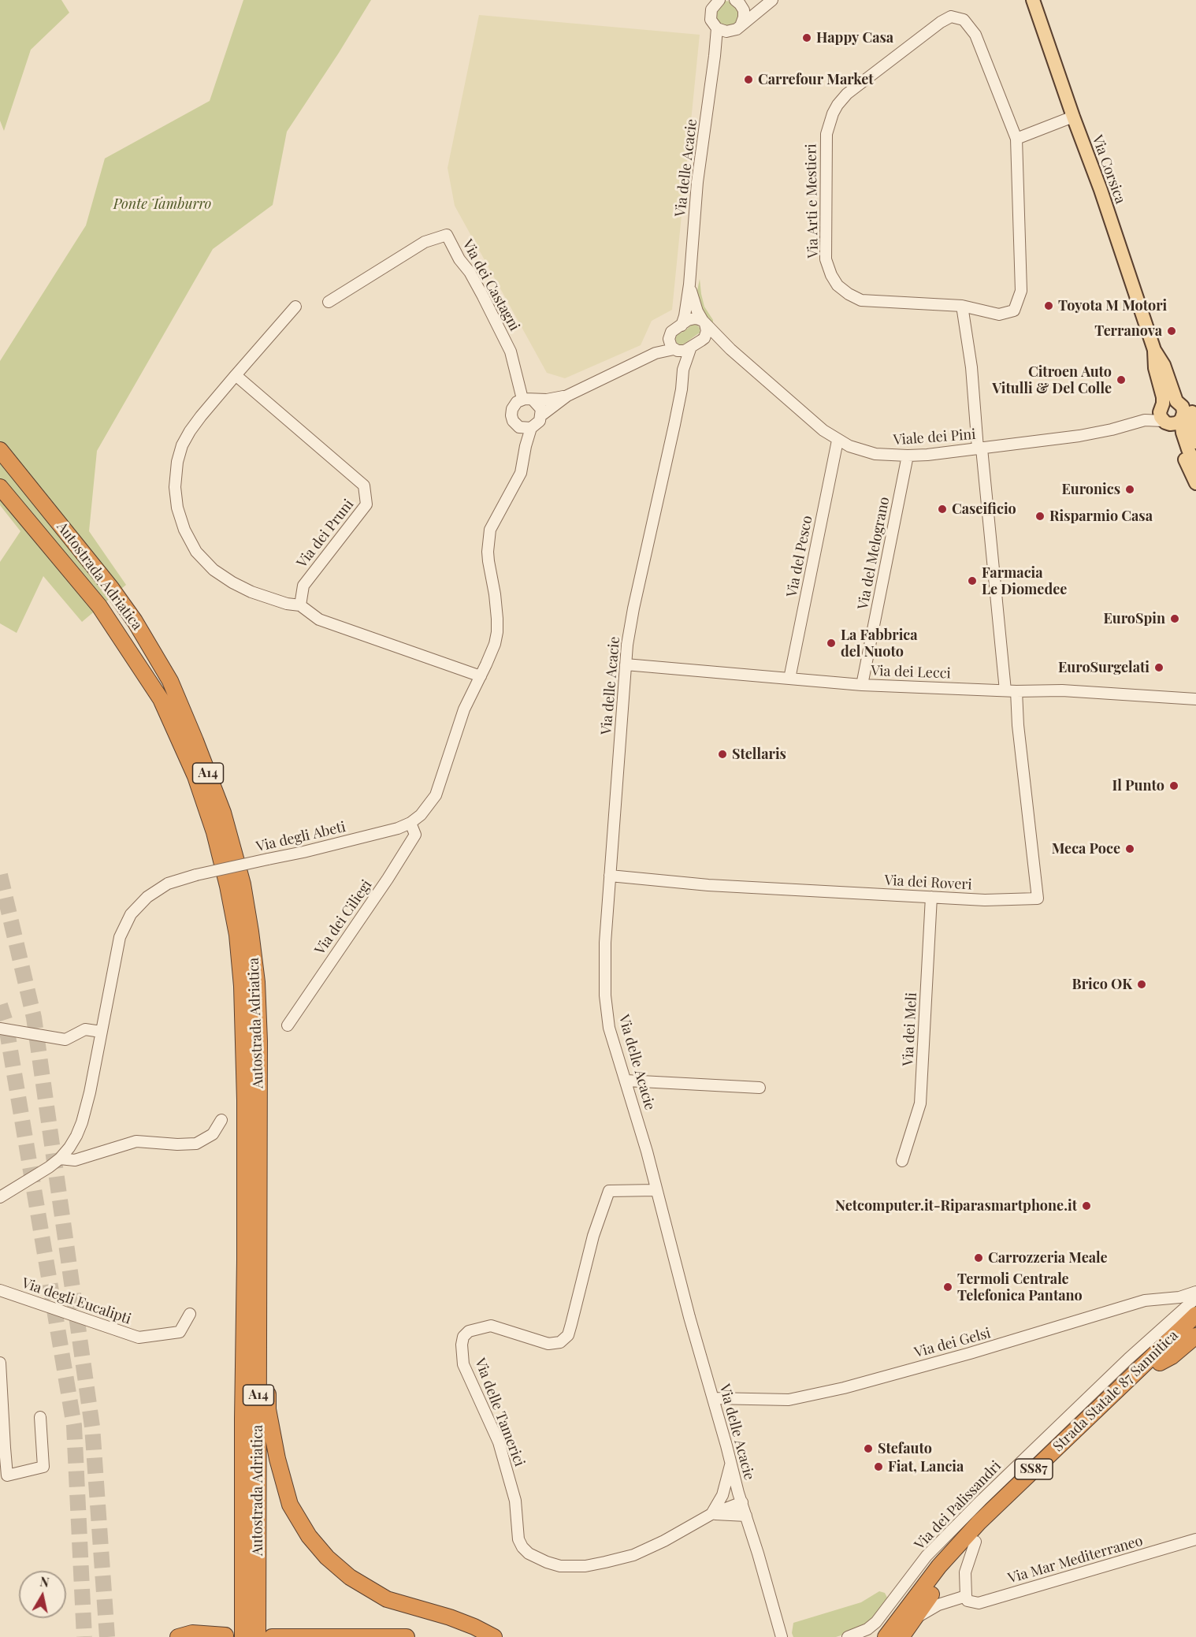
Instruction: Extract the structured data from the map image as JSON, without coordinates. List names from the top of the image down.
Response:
{
  "streets": {
    "highway": [
      "Autostrada Adriatica",
      "A14",
      "Strada Statale 87 Sannitica",
      "SS87"
    ],
    "main road": ["Via Corsica"],
    "street": [
      "Via delle Acacie",
      "Via Arti e Mestieri",
      "Via dei Castagni",
      "Viale dei Pini",
      "Via dei Pruni",
      "Via del Melograno",
      "Via del Pesco",
      "Via dei Lecci",
      "Via degli Abeti",
      "Via dei Roveri",
      "Via dei Ciliegi",
      "Via dei Meli",
      "Via degli Eucalipti",
      "Via dei Gelsi",
      "Via delle Tamerici",
      "Via dei Palissandri",
      "Via Mar Mediterraneo"
    ]
  },
  "crossings": [
    ["Via delle Acacie", "Viale dei Pini"],
    ["Via delle Acacie", "Via dei Lecci"],
    ["Via delle Acacie", "Via degli Abeti"],
    ["Via delle Acacie", "Via dei Roveri"],
    ["Via delle Acacie", "Via dei Gelsi"],
    ["Via delle Acacie", "Via delle Tamerici"],
    ["Via Corsica", "Viale dei Pini"],
    ["Via dei Castagni", "Via degli Abeti"],
    ["Viale dei Pini", "Via del Melograno"],
    ["Viale dei Pini", "Via del Pesco"],
    ["Viale dei Pini", "Via degli Abeti"],
    ["Via del Melograno", "Via dei Lecci"],
    ["Via del Pesco", "Via dei Lecci"],
    ["Via dei Lecci", "Via dei Roveri"],
    ["Via degli Abeti", "Via dei Ciliegi"],
    ["Via dei Roveri", "Via dei Meli"],
    ["Strada Statale 87 Sannitica", "SS87"]
  ],
  "parks": ["Ponte Tamburro"],
  "places": [
    "Happy Casa",
    "Carrefour Market",
    "Toyota M Motori",
    "Terranova",
    "Citroen Auto Vitulli & Del Colle",
    "Euronics",
    "Caseificio",
    "Risparmio Casa",
    "Farmacia Le Diomedee",
    "EuroSpin",
    "La Fabbrica del Nuoto",
    "EuroSurgelati",
    "Stellaris",
    "Il Punto",
    "Meca Poce",
    "Brico OK",
    "Netcomputer.it-Riparasmartphone.it",
    "Carrozzeria Meale",
    "Termoli Centrale Telefonica Pantano",
    "Stefauto",
    "Fiat, Lancia"
  ],
  "north": "top"
}
